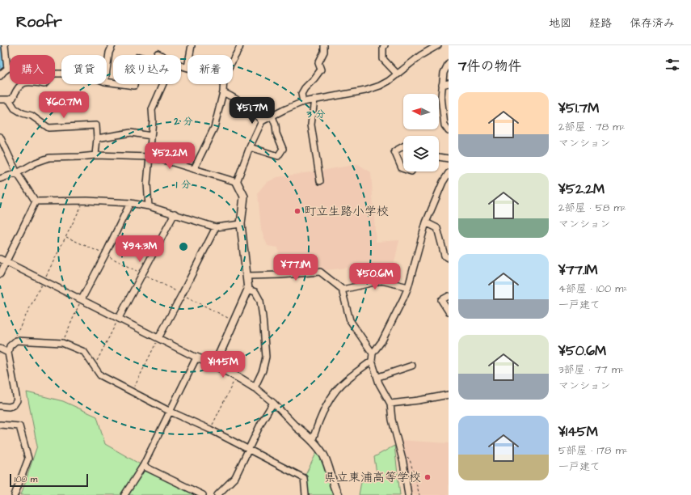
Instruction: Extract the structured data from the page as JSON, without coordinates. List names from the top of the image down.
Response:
{
  "places": ["町立生路小学校", "県立東浦高等学校"],
  "scale_bar": "100 m",
  "north": "left",
  "page": {
    "header": "Roofr",
    "nav": ["地図", "経路", "保存済み"],
    "heading": "7件の物件",
    "chip": [
      "購入",
      "賃貸",
      "絞り込み",
      "新着"
    ],
    "list": [
      {
        "name": "¥51.7M",
        "note": "2部屋 · 78 m² · マンション"
      },
      {
        "name": "¥52.2M",
        "note": "2部屋 · 58 m² · マンション"
      },
      {
        "name": "¥77.1M",
        "note": "4部屋 · 100 m² · 一戸建て"
      },
      {
        "name": "¥50.6M",
        "note": "3部屋 · 77 m² · マンション"
      },
      {
        "name": "¥145M",
        "note": "5部屋 · 178 m² · 一戸建て"
      }
    ],
    "price": [
      "¥60.7M",
      "¥51.7M",
      "¥52.2M",
      "¥94.3M",
      "¥77.1M",
      "¥50.6M",
      "¥145M"
    ],
    "scale": "100 m"
  },
  "rings": ["3 分", "2 分", "1 分"]
}
